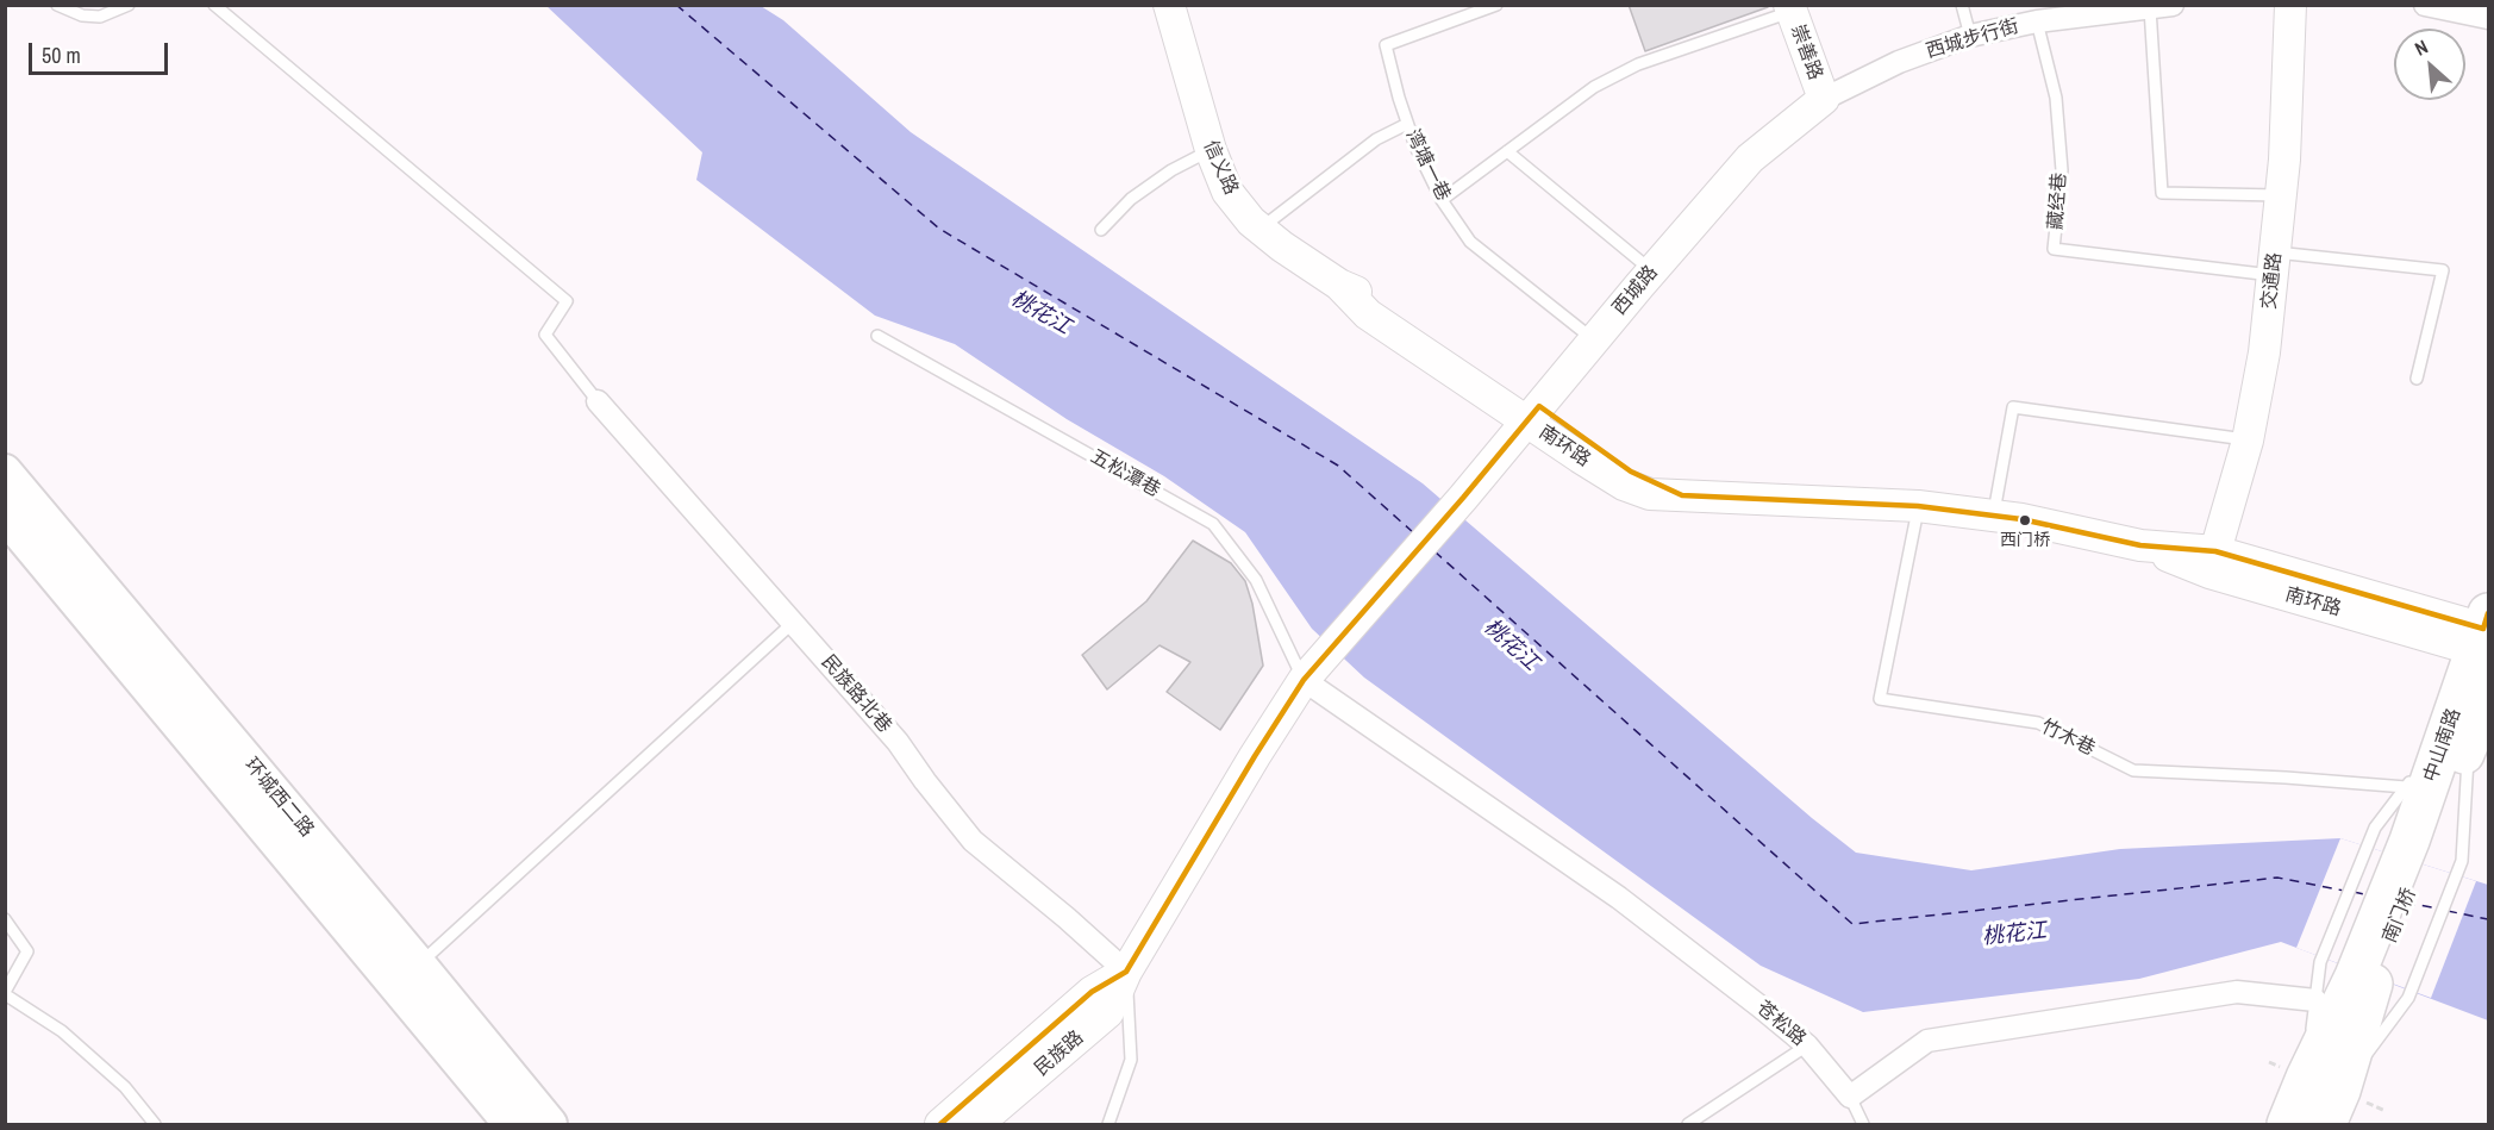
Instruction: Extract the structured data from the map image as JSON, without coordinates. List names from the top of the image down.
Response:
{
  "streets": {
    "highway": ["中山南路", "南门桥"],
    "main road": [
      "崇善路",
      "信义路",
      "交通路",
      "西城路",
      "南环路",
      "环城西二路",
      "民族路"
    ],
    "street": ["西城步行街", "民族路北巷", "苍松路"],
    "lane": [
      "湾塘一巷",
      "藏经巷",
      "五松潭巷",
      "竹木巷"
    ]
  },
  "crossings": [
    ["西城步行街", "崇善路"],
    ["西城步行街", "藏经巷"],
    ["西城步行街", "西城路"],
    ["崇善路", "西城路"],
    ["湾塘一巷", "西城路"],
    ["信义路", "南环路"],
    ["藏经巷", "交通路"],
    ["交通路", "南环路"],
    ["西城路", "南环路"],
    ["西城路", "五松潭巷"],
    ["西城路", "苍松路"],
    ["西城路", "民族路"],
    ["南环路", "竹木巷"],
    ["南环路", "中山南路"],
    ["五松潭巷", "苍松路"],
    ["五松潭巷", "民族路"],
    ["民族路北巷", "民族路"],
    ["中山南路", "南门桥"],
    ["苍松路", "民族路"]
  ],
  "water": ["桃花江"],
  "places": ["西门桥"],
  "scale_bar": "50 m",
  "north": "top left"
}
